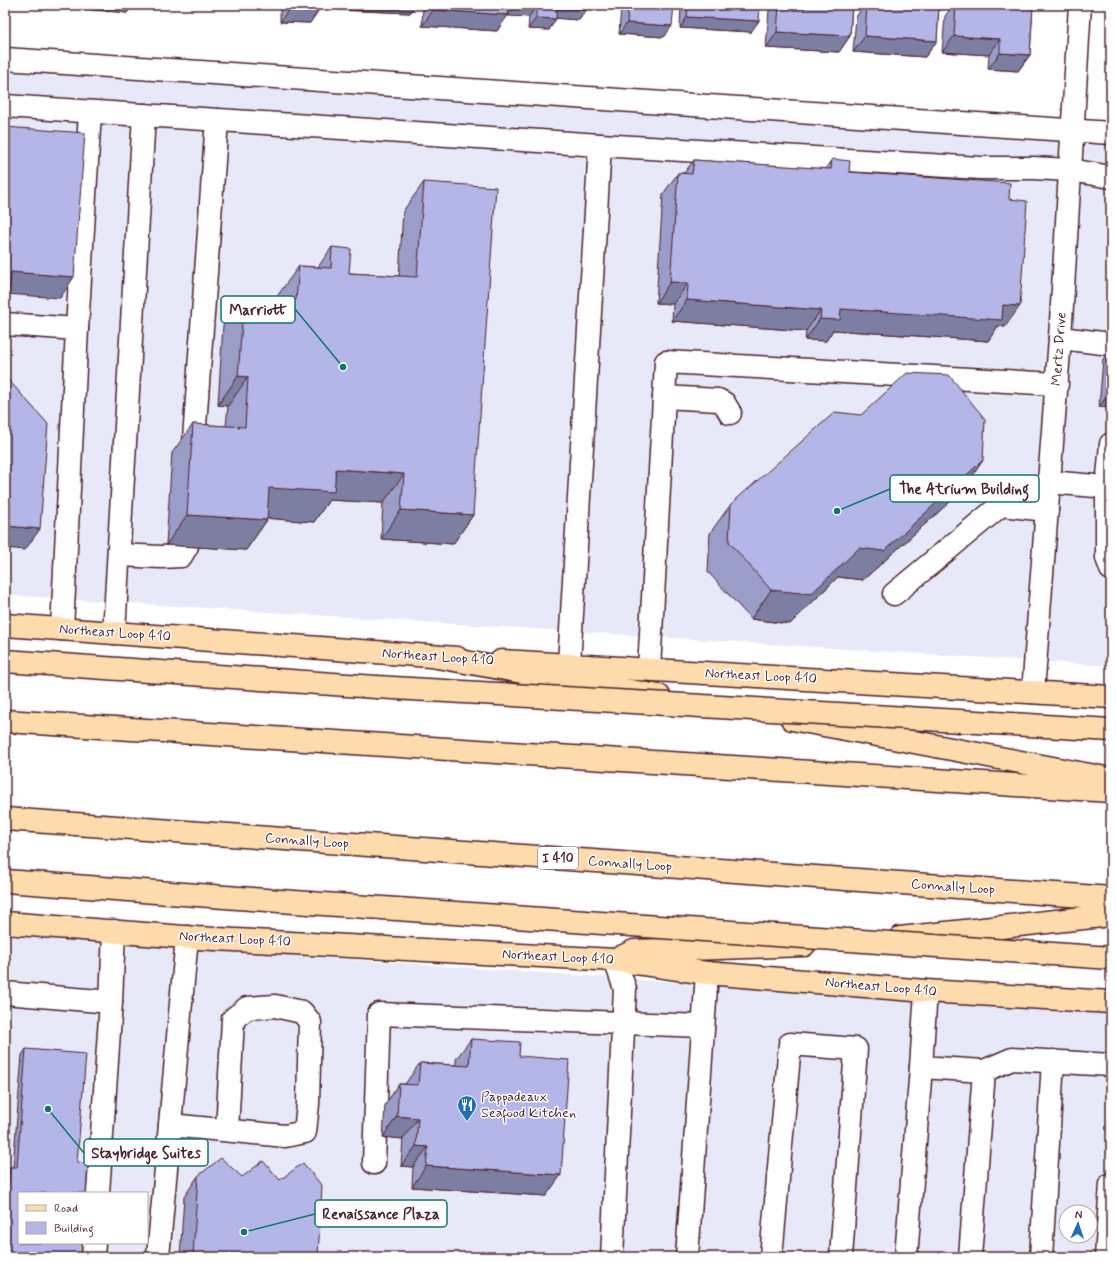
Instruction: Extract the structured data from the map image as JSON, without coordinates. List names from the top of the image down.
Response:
{
  "streets": {
    "main road": ["Northeast Loop 410", "Connally Loop", "I 410"],
    "street": ["Mertz Drive"]
  },
  "crossings": [
    ["Mertz Drive", "Northeast Loop 410"]
  ],
  "places": {
    "other": [
      "Marriott",
      "The Atrium Building",
      "Staybridge Suites",
      "Renaissance Plaza"
    ],
    "restaurant": ["Pappadeaux Seafood Kitchen"]
  },
  "legend": ["Road", "Building"],
  "north": "top"
}
